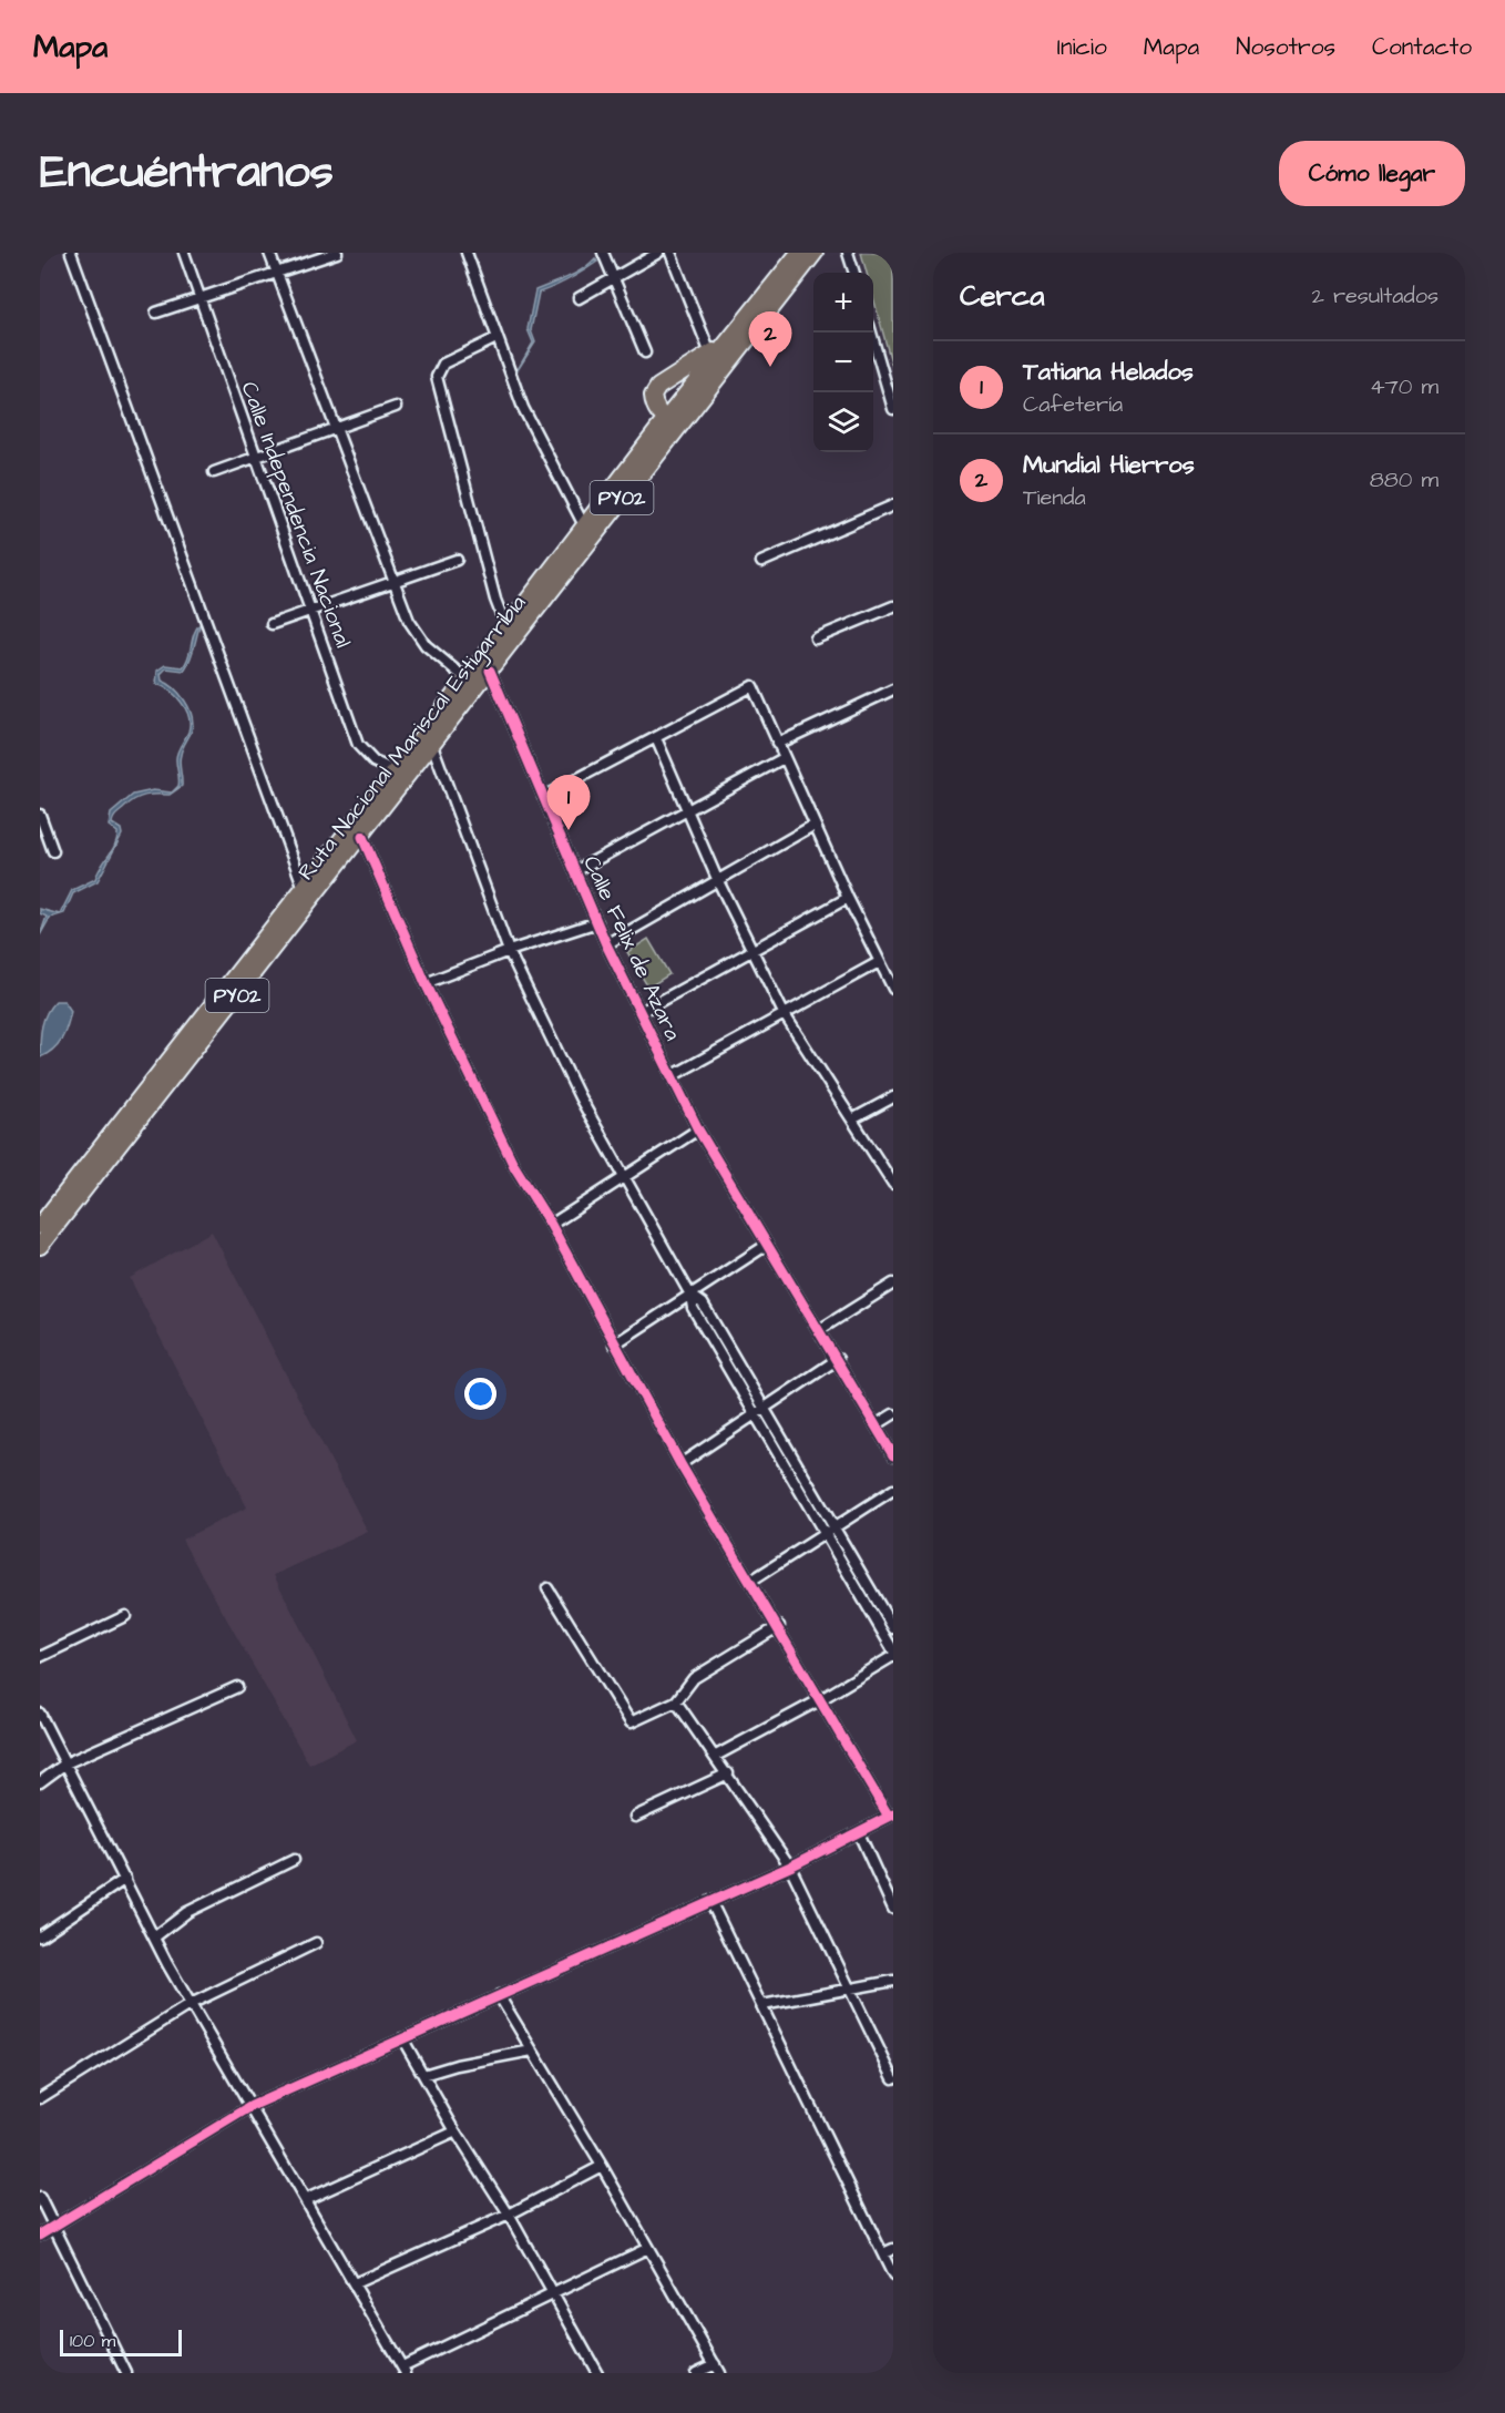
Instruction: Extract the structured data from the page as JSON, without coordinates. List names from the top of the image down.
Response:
{
  "streets": {
    "highway": ["PY02", "Ruta Nacional Mariscal Estigarribia"],
    "street": ["Calle Independencia Nacional", "Calle Felix de Azara"]
  },
  "crossings": [
    ["Calle Independencia Nacional", "Ruta Nacional Mariscal Estigarribia"],
    ["Ruta Nacional Mariscal Estigarribia", "Calle Felix de Azara"]
  ],
  "scale_bar": "100 m",
  "page": {
    "header": "Mapa",
    "nav": [
      "Inicio",
      "Mapa",
      "Nosotros",
      "Contacto"
    ],
    "title": "Encuéntranos",
    "buttons": "Cómo llegar",
    "heading": ["Cerca", "2 resultados"],
    "map_buttons": ["+", "−"],
    "pins": ["2", "1"],
    "list": [
      {
        "mark": "1",
        "name": "Tatiana Helados",
        "note": "Cafetería",
        "value": "470 m"
      },
      {
        "mark": "2",
        "name": "Mundial Hierros",
        "note": "Tienda",
        "value": "880 m"
      }
    ],
    "scale": "100 m"
  }
}
